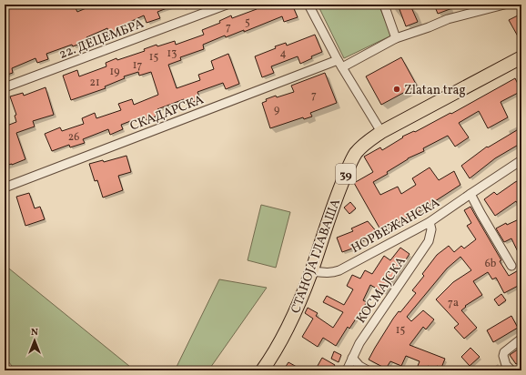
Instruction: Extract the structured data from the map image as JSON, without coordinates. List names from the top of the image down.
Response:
{
  "streets": {
    "main road": ["39", "СТАНОЈА ГЛАВАША"],
    "street": [
      "22. ДЕЦЕМБРА",
      "СКАДАРСКА",
      "НОРВЕЖАНСКА",
      "КОСМАЈСКА"
    ]
  },
  "crossings": [
    ["НОРВЕЖАНСКА", "СТАНОЈА ГЛАВАША"],
    ["НОРВЕЖАНСКА", "КОСМАЈСКА"]
  ],
  "places": ["Zlatan trag"],
  "house_numbers": [
    "5",
    "7",
    "13",
    "4",
    "15",
    "17",
    "19",
    "21",
    "7",
    "9",
    "26",
    "6b",
    "7a",
    "15"
  ],
  "north": "top"
}
